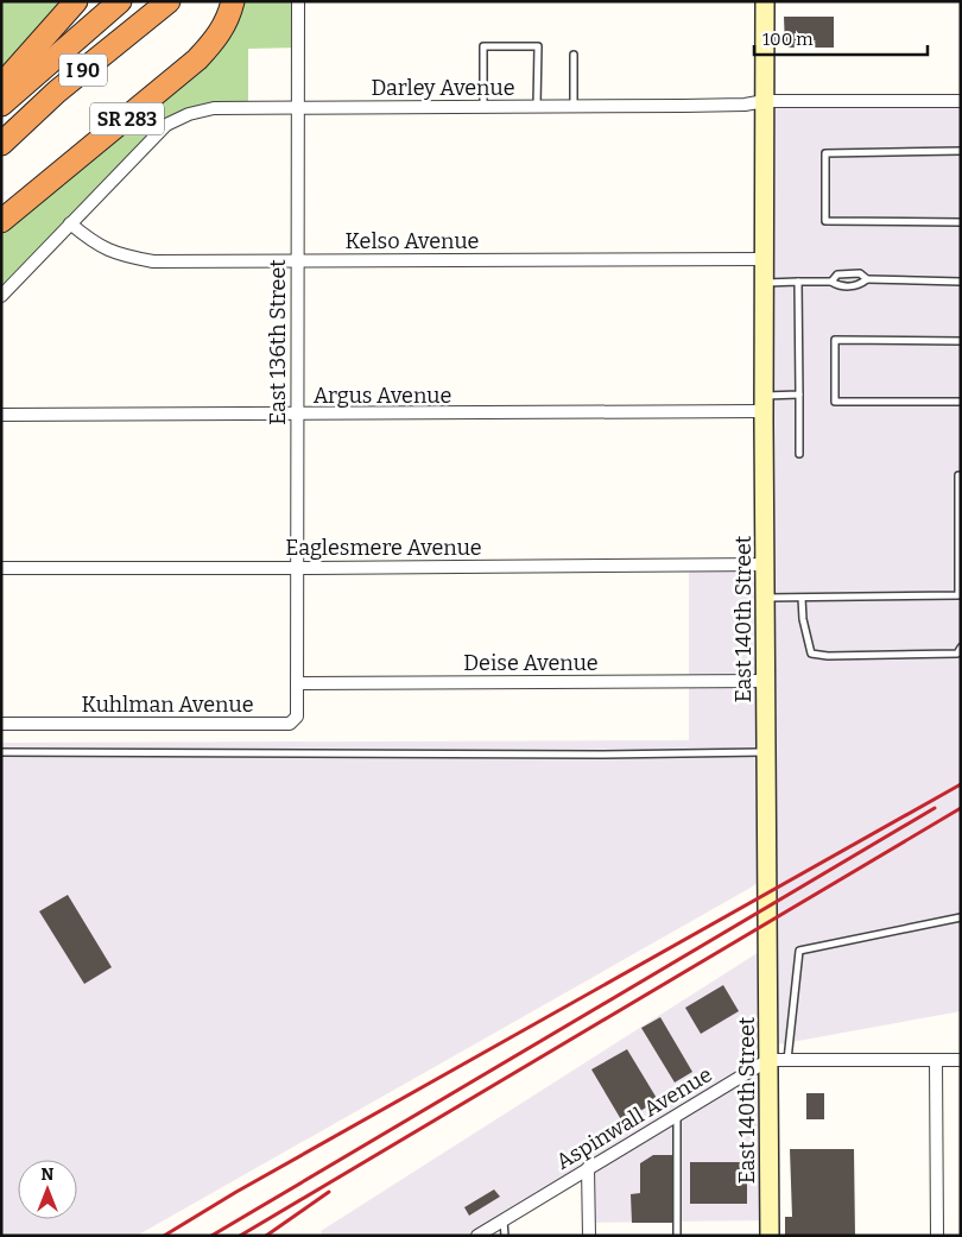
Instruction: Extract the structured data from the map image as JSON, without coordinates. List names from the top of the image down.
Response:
{
  "streets": {
    "highway": ["I 90", "SR 283"],
    "street": [
      "Darley Avenue",
      "Kelso Avenue",
      "East 136th Street",
      "Argus Avenue",
      "Eaglesmere Avenue",
      "East 140th Street",
      "Deise Avenue",
      "Kuhlman Avenue",
      "Aspinwall Avenue"
    ]
  },
  "crossings": [
    ["Darley Avenue", "Kelso Avenue"],
    ["Darley Avenue", "East 136th Street"],
    ["Darley Avenue", "East 140th Street"],
    ["Kelso Avenue", "East 136th Street"],
    ["Kelso Avenue", "East 140th Street"],
    ["East 136th Street", "Argus Avenue"],
    ["East 136th Street", "Eaglesmere Avenue"],
    ["East 136th Street", "Deise Avenue"],
    ["East 136th Street", "Kuhlman Avenue"],
    ["Argus Avenue", "East 140th Street"],
    ["Eaglesmere Avenue", "East 140th Street"],
    ["East 140th Street", "Deise Avenue"],
    ["East 140th Street", "Aspinwall Avenue"],
    ["Deise Avenue", "Kuhlman Avenue"]
  ],
  "scale_bar": "100 m",
  "north": "top"
}
